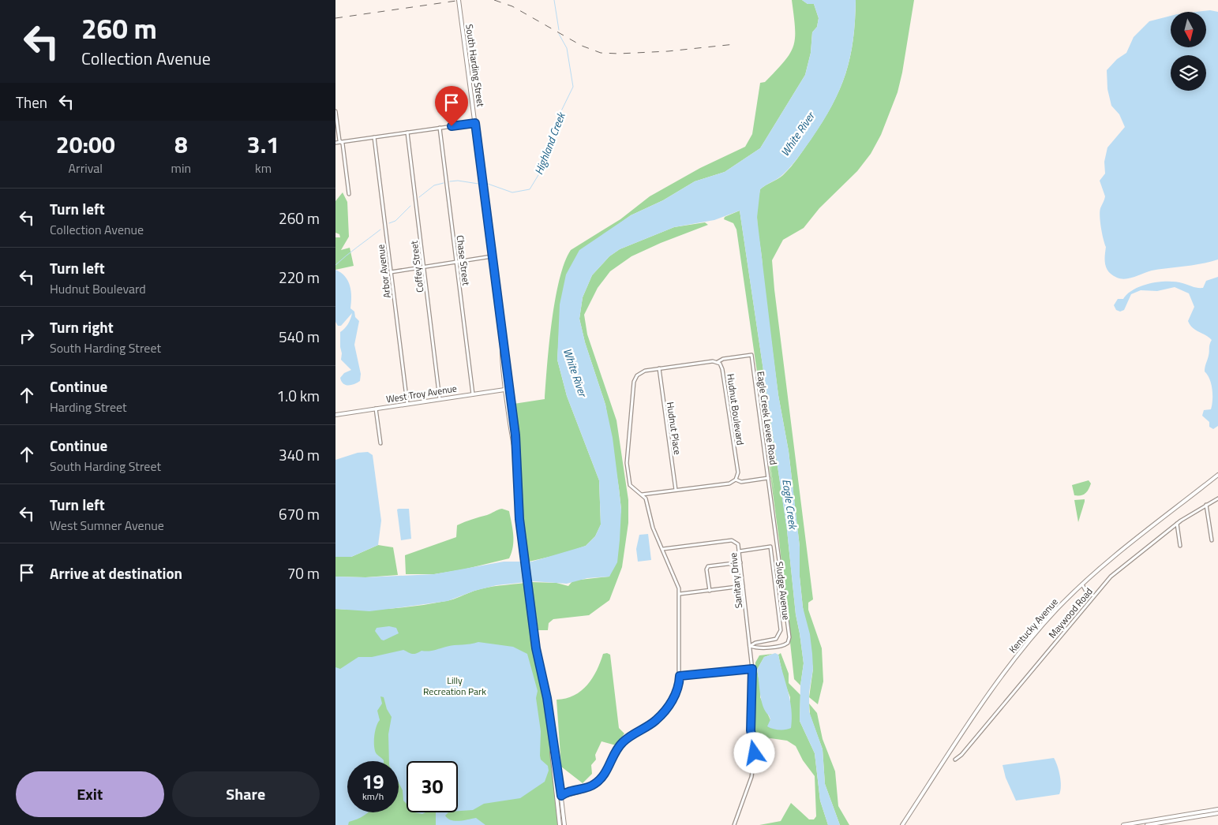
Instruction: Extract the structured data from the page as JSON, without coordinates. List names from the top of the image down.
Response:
{
  "streets": {
    "main road": ["South Harding Street", "West Troy Avenue", "Kentucky Avenue"],
    "street": [
      "Chase Street",
      "Coffey Street",
      "Arbor Avenue",
      "Hudnut Boulevard",
      "Eagle Creek Levee Road",
      "Hudnut Place",
      "Sanitary Drive",
      "Sludge Avenue",
      "Maywood Road"
    ]
  },
  "crossings": [
    ["South Harding Street", "West Troy Avenue"],
    ["Chase Street", "West Troy Avenue"],
    ["Coffey Street", "West Troy Avenue"],
    ["Arbor Avenue", "West Troy Avenue"],
    ["Hudnut Boulevard", "Eagle Creek Levee Road"],
    ["Hudnut Boulevard", "Hudnut Place"],
    ["Hudnut Boulevard", "Sanitary Drive"],
    ["Eagle Creek Levee Road", "Sanitary Drive"],
    ["Eagle Creek Levee Road", "Sludge Avenue"],
    ["Sanitary Drive", "Sludge Avenue"]
  ],
  "water": ["White River", "Highland Creek", "Eagle Creek"],
  "parks": ["Lilly Recreation Park"],
  "north": "bottom",
  "page": {
    "turn": ["260 m", "Collection Avenue"],
    "then": "Then",
    "eta": [
      "20:00",
      "Arrival",
      "8",
      "min",
      "3.1",
      "km"
    ],
    "list": [
      {
        "name": "Turn left",
        "note": "Collection Avenue",
        "value": "260 m"
      },
      {
        "name": "Turn left",
        "note": "Hudnut Boulevard",
        "value": "220 m"
      },
      {
        "name": "Turn right",
        "note": "South Harding Street",
        "value": "540 m"
      },
      {
        "name": "Continue",
        "note": "Harding Street",
        "value": "1.0 km"
      },
      {
        "name": "Continue",
        "note": "South Harding Street",
        "value": "340 m"
      },
      {
        "name": "Turn left",
        "note": "West Sumner Avenue",
        "value": "670 m"
      },
      {
        "name": "Arrive at destination",
        "value": "70 m"
      }
    ],
    "speed": "19 km/h",
    "limit": "30",
    "buttons": ["Exit", "Share"]
  }
}
